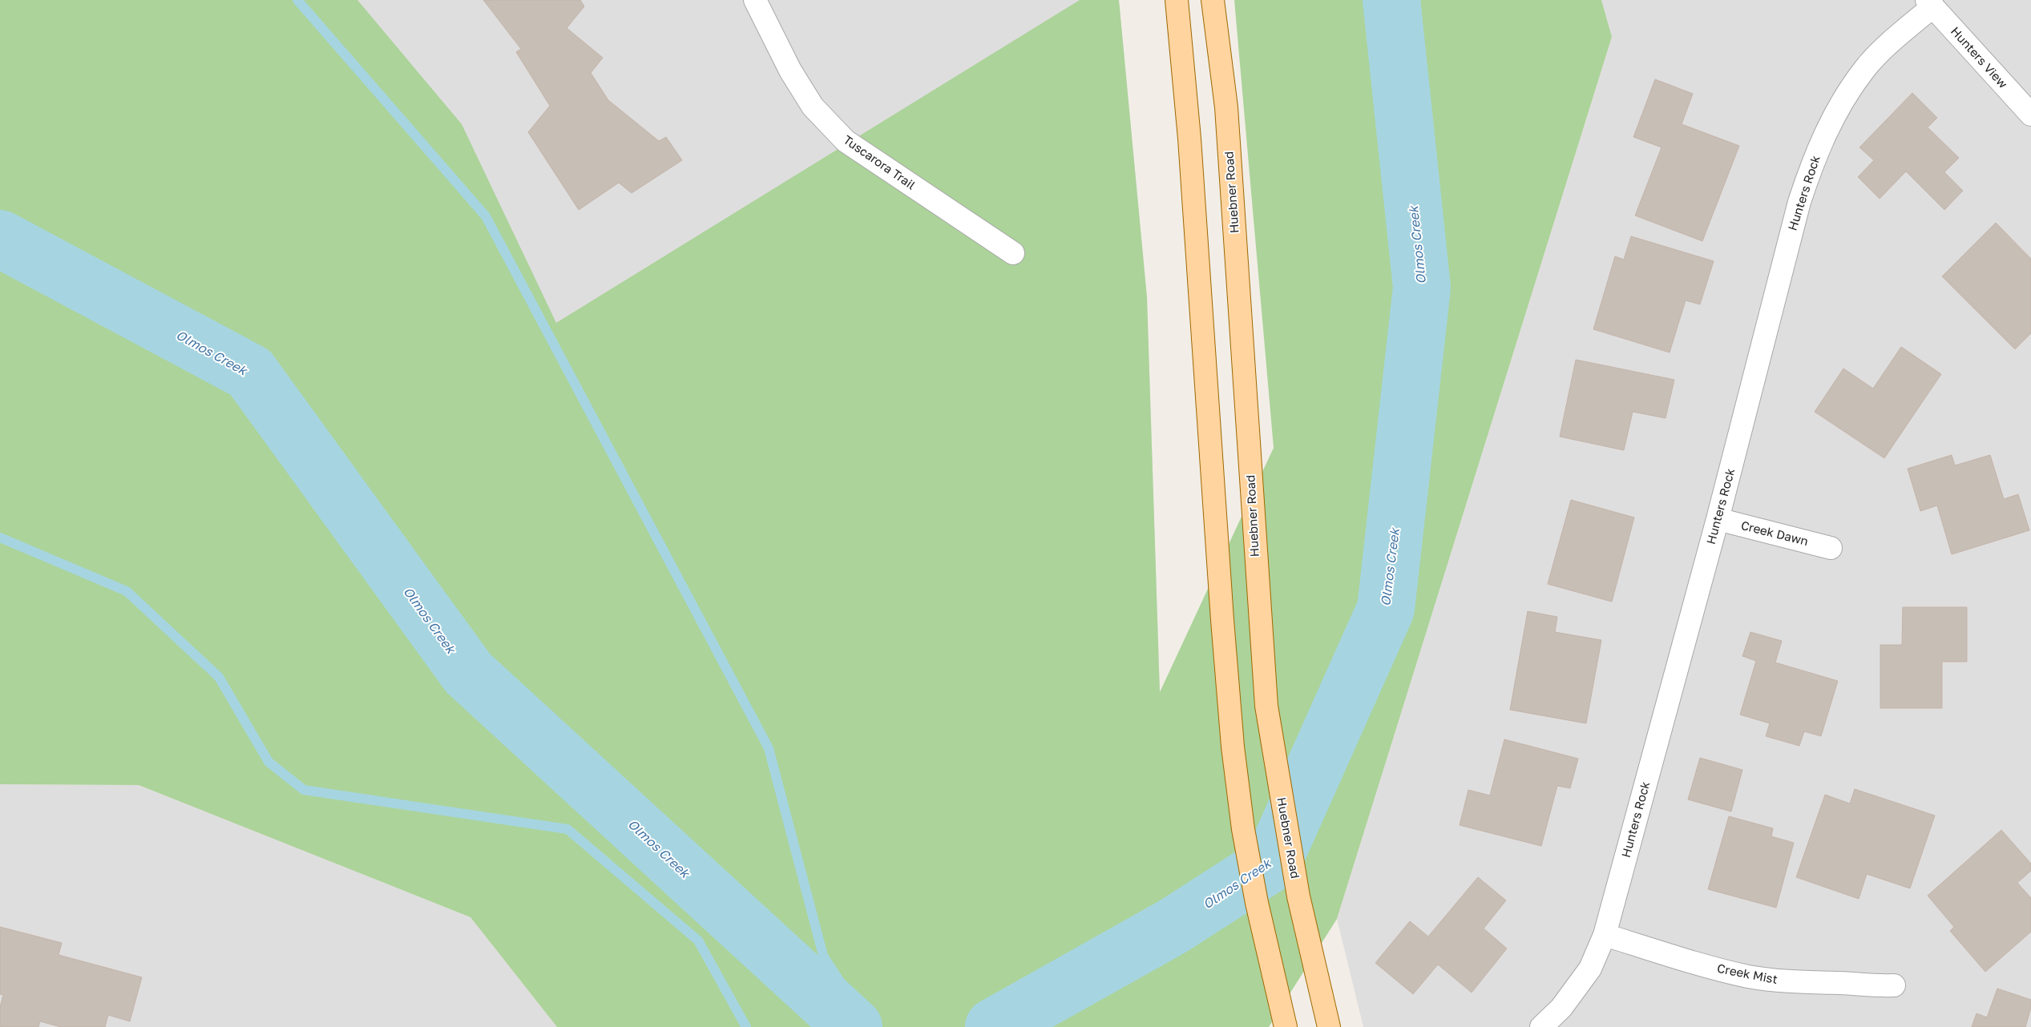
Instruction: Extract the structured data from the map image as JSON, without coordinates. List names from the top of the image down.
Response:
{
  "streets": {
    "main road": ["Huebner Road"],
    "street": [
      "Hunters View",
      "Tuscarora Trail",
      "Hunters Rock",
      "Creek Dawn",
      "Creek Mist"
    ]
  },
  "crossings": [
    ["Hunters View", "Hunters Rock"],
    ["Hunters Rock", "Creek Dawn"],
    ["Hunters Rock", "Creek Mist"]
  ],
  "water": ["Olmos Creek"]
}
